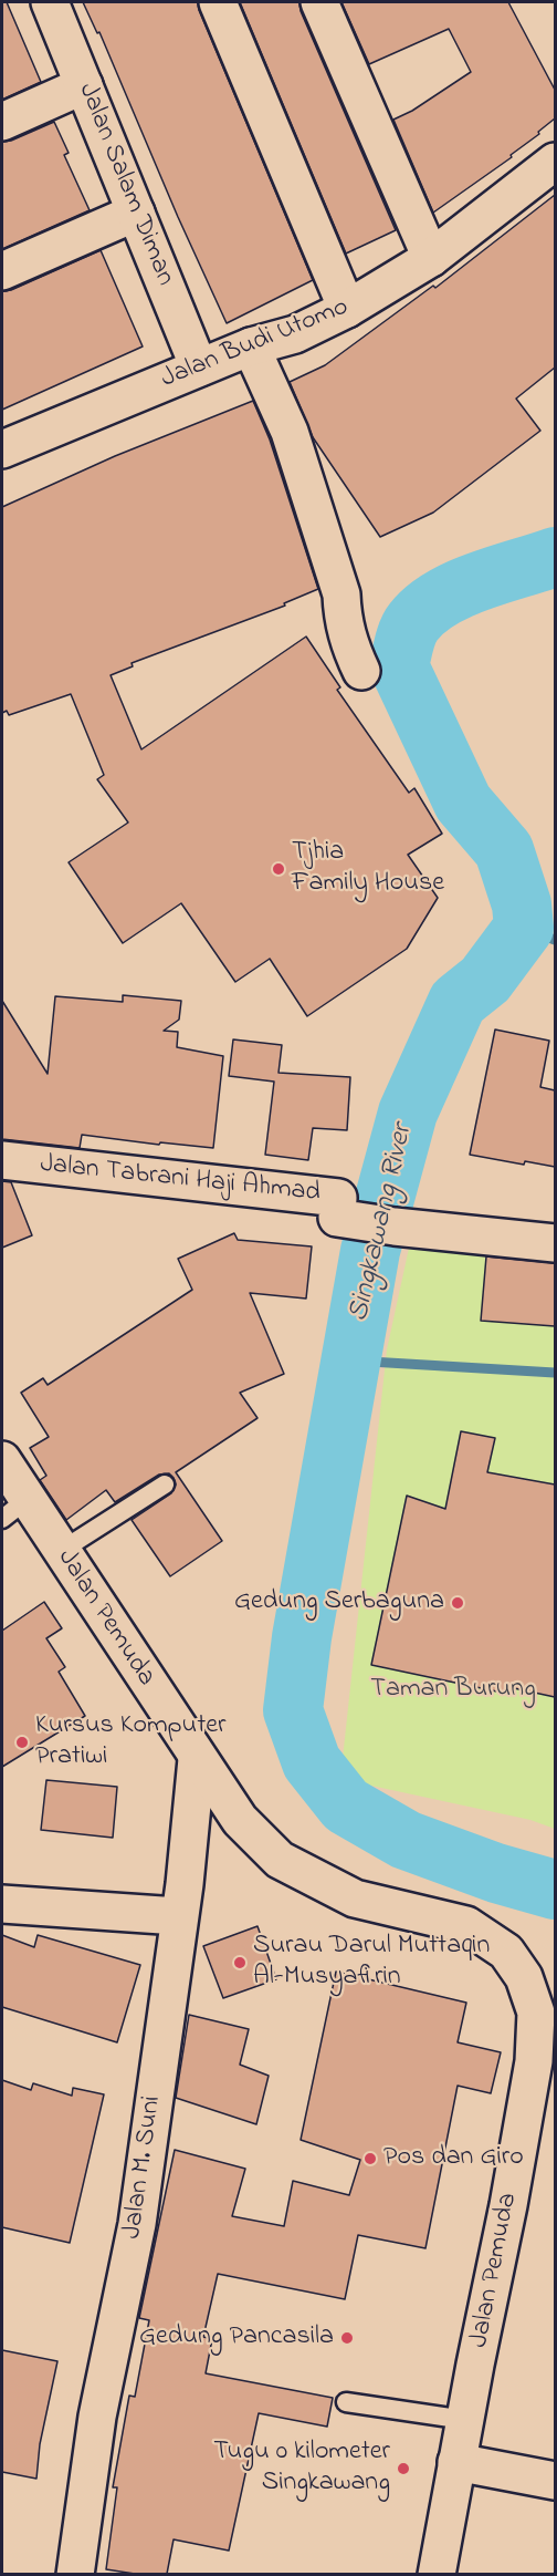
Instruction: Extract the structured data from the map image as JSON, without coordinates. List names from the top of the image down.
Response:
{
  "streets": {
    "street": [
      "Jalan Salam Diman",
      "Jalan Budi Utomo",
      "Jalan Tabrani Haji Ahmad",
      "Jalan Pemuda",
      "Jalan M. Suni"
    ]
  },
  "crossings": [
    ["Jalan Salam Diman", "Jalan Budi Utomo"],
    ["Jalan Pemuda", "Jalan M. Suni"]
  ],
  "water": ["Singkawang River"],
  "parks": ["Taman Burung"],
  "places": [
    "Tjhia Family House",
    "Gedung Serbaguna",
    "Kursus Komputer Pratiwi",
    "Surau Darul Muttaqin Al-Musyafirin",
    "Pos dan Giro",
    "Gedung Pancasila",
    "Tugu 0 kilometer Singkawang"
  ]
}
